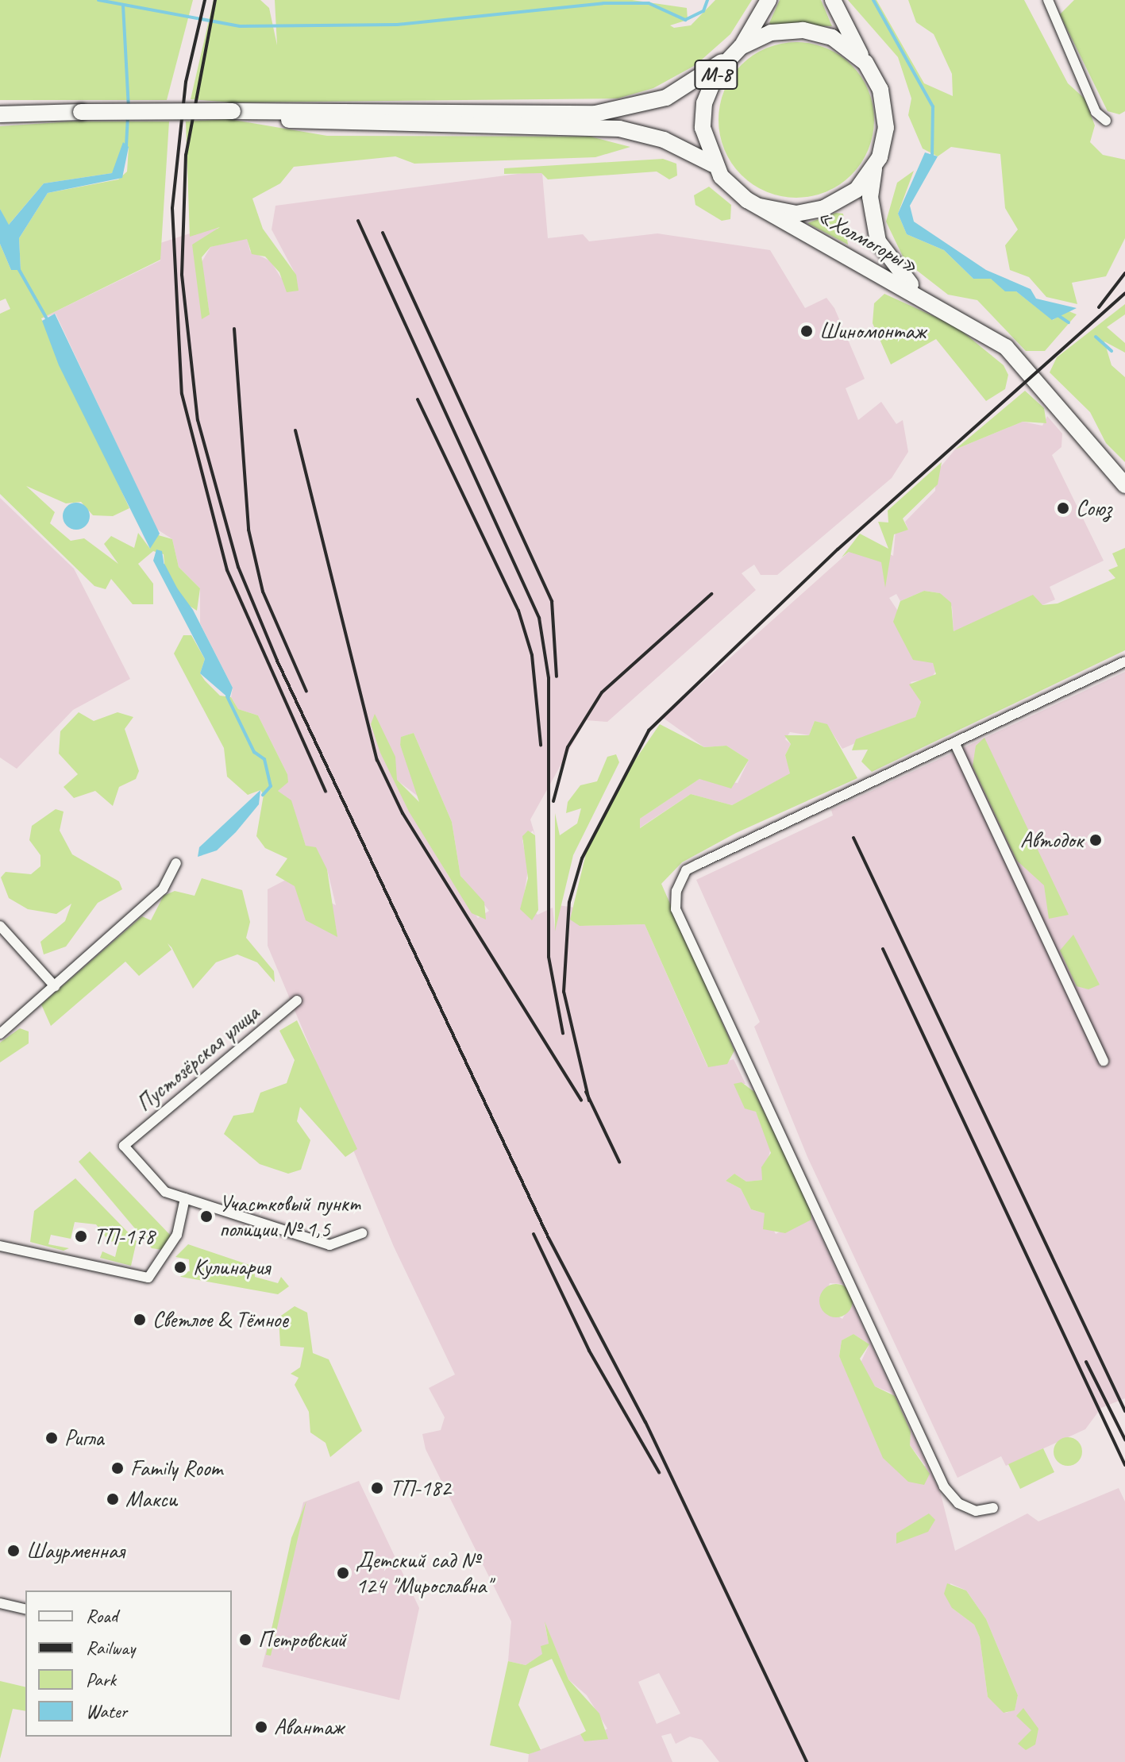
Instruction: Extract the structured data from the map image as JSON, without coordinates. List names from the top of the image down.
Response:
{
  "streets": {
    "main road": ["М-8", "«Холмогоры»"],
    "street": ["Пустозёрская улица"]
  },
  "crossings": [
    ["М-8", "«Холмогоры»"]
  ],
  "places": [
    "Шиномонтаж",
    "Союз",
    "Автодок",
    "Участковый пункт полиции № 1,5",
    "ТП-178",
    "Кулинария",
    "Светлое & Тёмное",
    "Ригла",
    "Family Room",
    "ТП-182",
    "Макси",
    "Шаурменная",
    "Детский сад № 124 \"Мирославна\"",
    "Петровский",
    "Авантаж"
  ],
  "legend": [
    "Road",
    "Railway",
    "Park",
    "Water"
  ]
}
